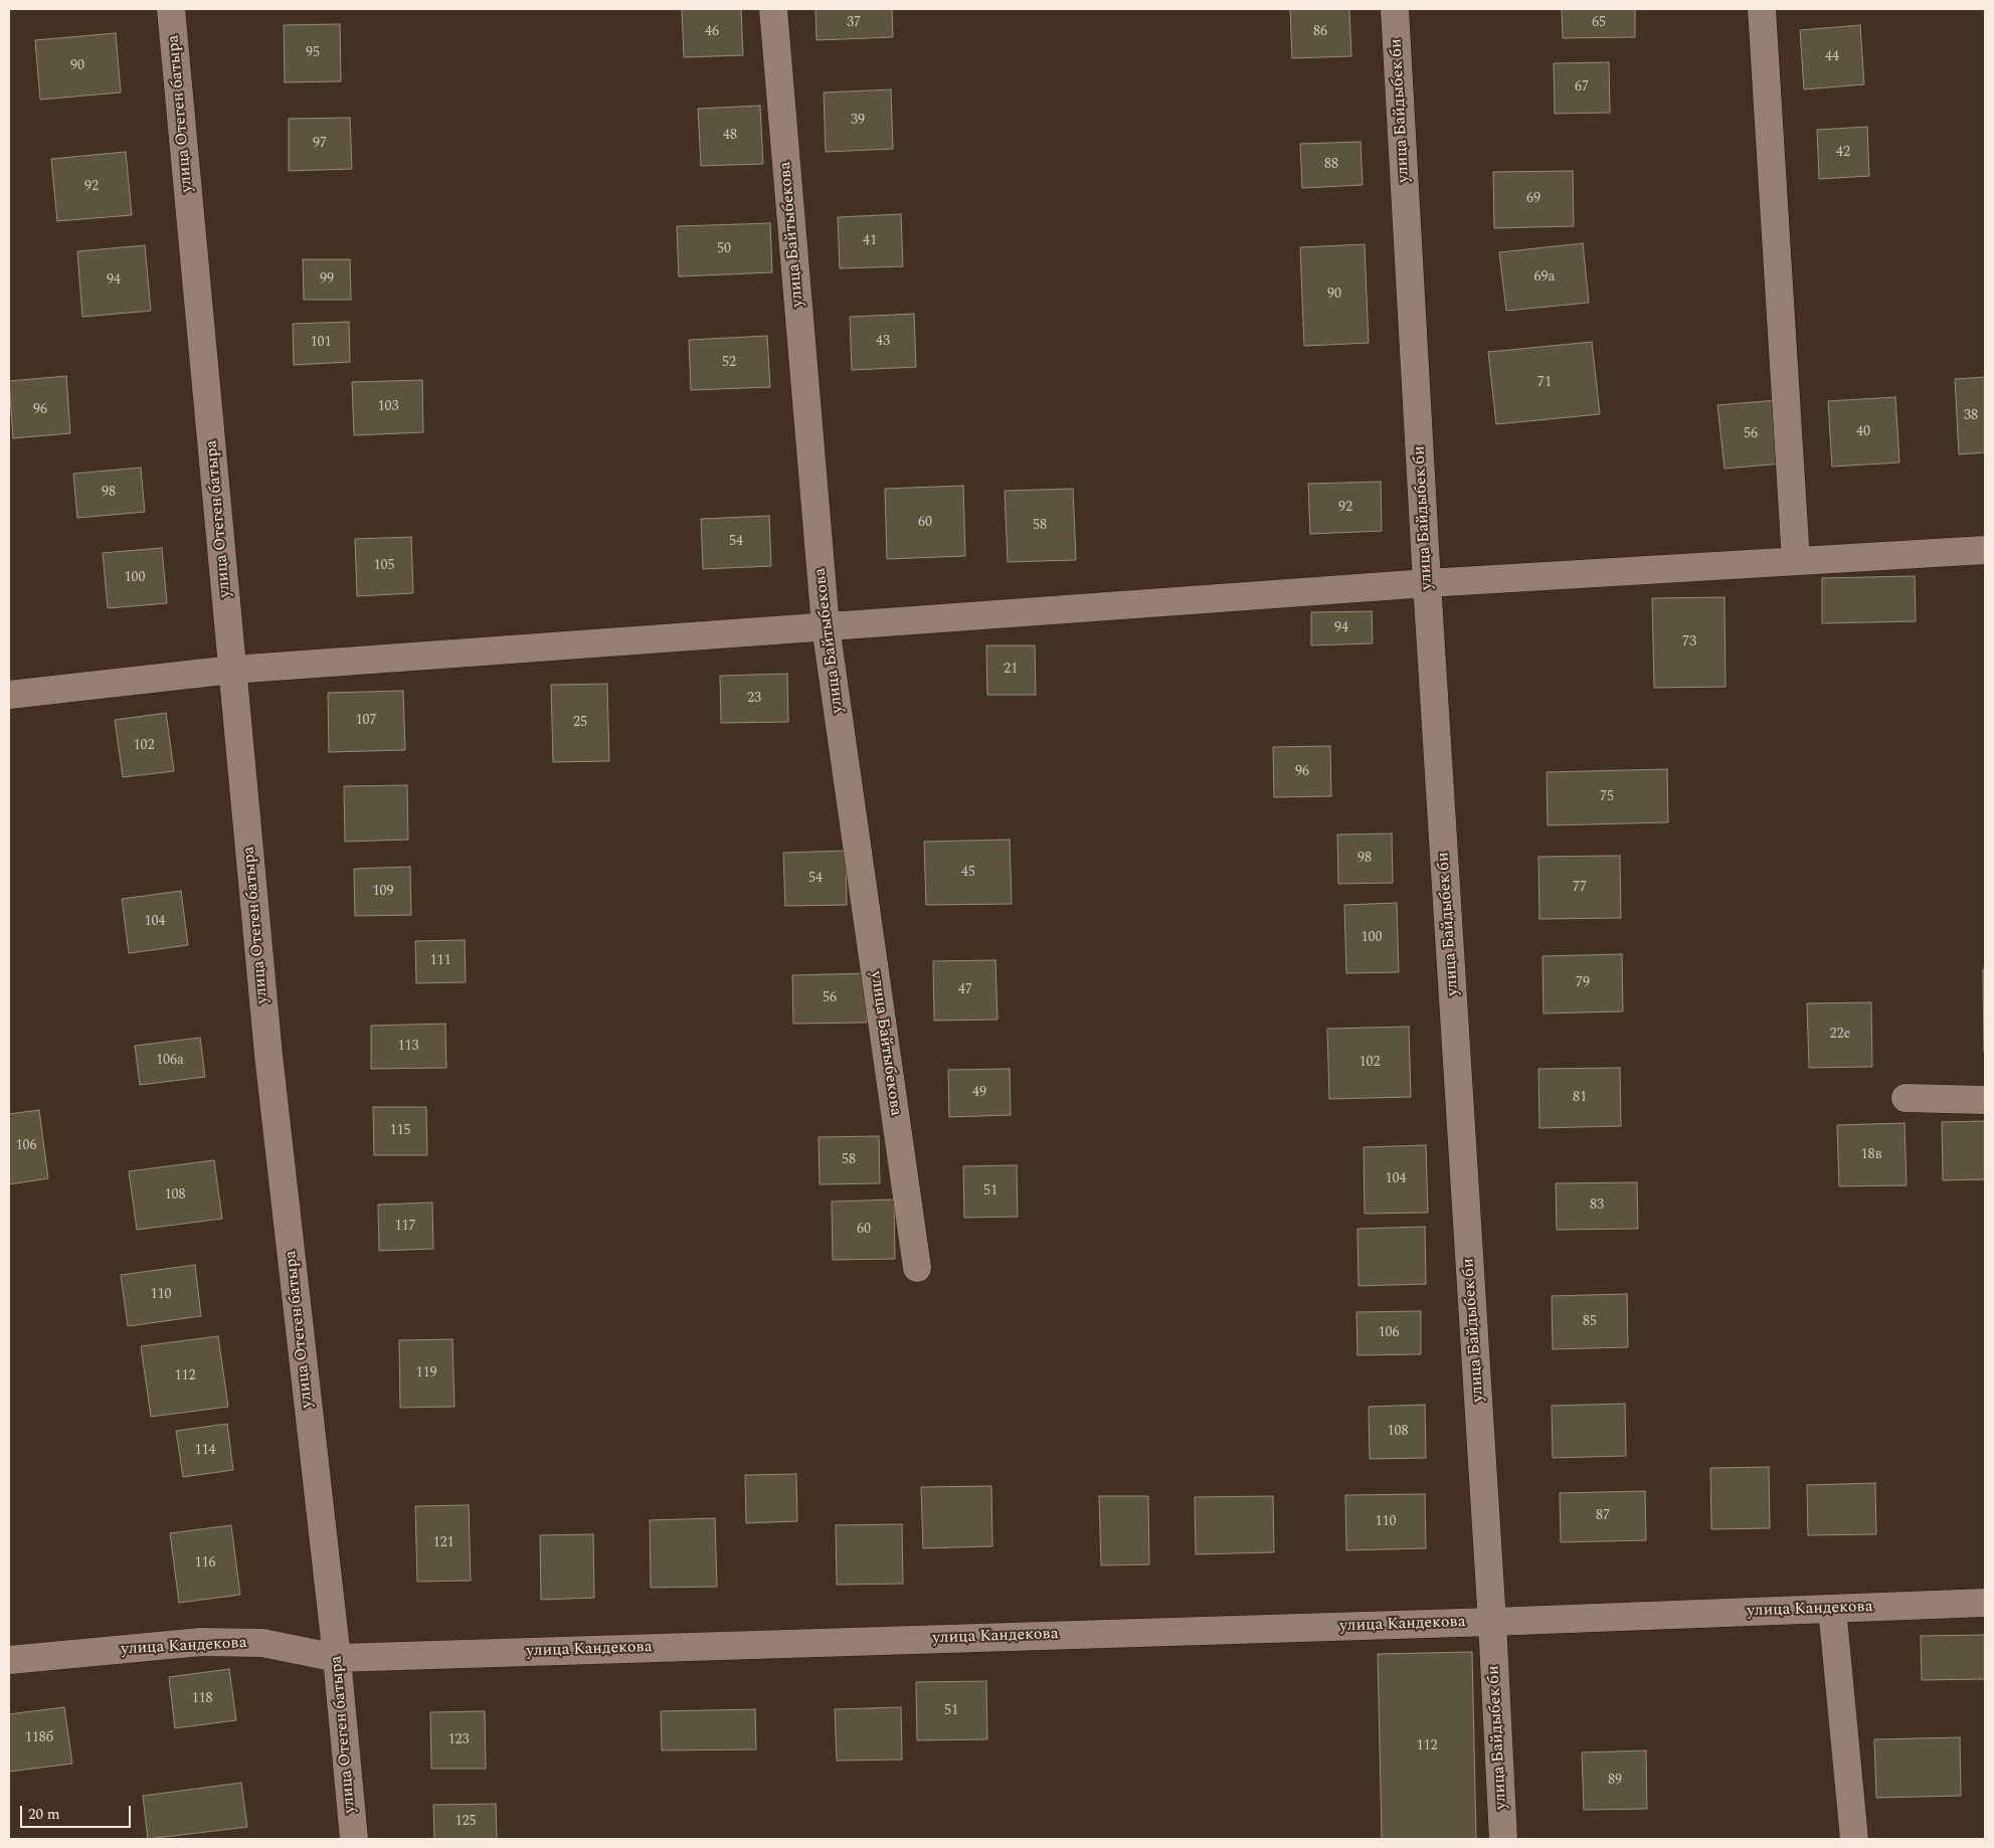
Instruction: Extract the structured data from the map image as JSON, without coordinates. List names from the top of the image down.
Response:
{
  "streets": {
    "street": [
      "улица Байдыбек би",
      "улица Отеген батыра",
      "улица Байтыбекова",
      "улица Кандекова"
    ]
  },
  "crossings": [
    ["улица Байдыбек би", "улица Кандекова"],
    ["улица Отеген батыра", "улица Кандекова"]
  ],
  "house_numbers": [
    "37",
    "65",
    "46",
    "86",
    "95",
    "44",
    "90",
    "67",
    "39",
    "48",
    "97",
    "42",
    "88",
    "92",
    "69",
    "41",
    "50",
    "69а",
    "99",
    "94",
    "90",
    "43",
    "101",
    "52",
    "71",
    "103",
    "96",
    "38",
    "40",
    "56",
    "98",
    "92",
    "60",
    "58",
    "54",
    "105",
    "100",
    "94",
    "73",
    "21",
    "23",
    "107",
    "25",
    "102",
    "96",
    "75",
    "98",
    "45",
    "54",
    "77",
    "109",
    "104",
    "100",
    "111",
    "79",
    "47",
    "56",
    "22е",
    "113",
    "106а",
    "102",
    "49",
    "81",
    "115",
    "106",
    "18в",
    "58",
    "104",
    "51",
    "108",
    "83",
    "117",
    "60",
    "110",
    "85",
    "106",
    "119",
    "112",
    "108",
    "114",
    "87",
    "110",
    "121",
    "116",
    "118",
    "51",
    "118б",
    "123",
    "112",
    "89",
    "125"
  ],
  "scale_bar": "20 m"
}
